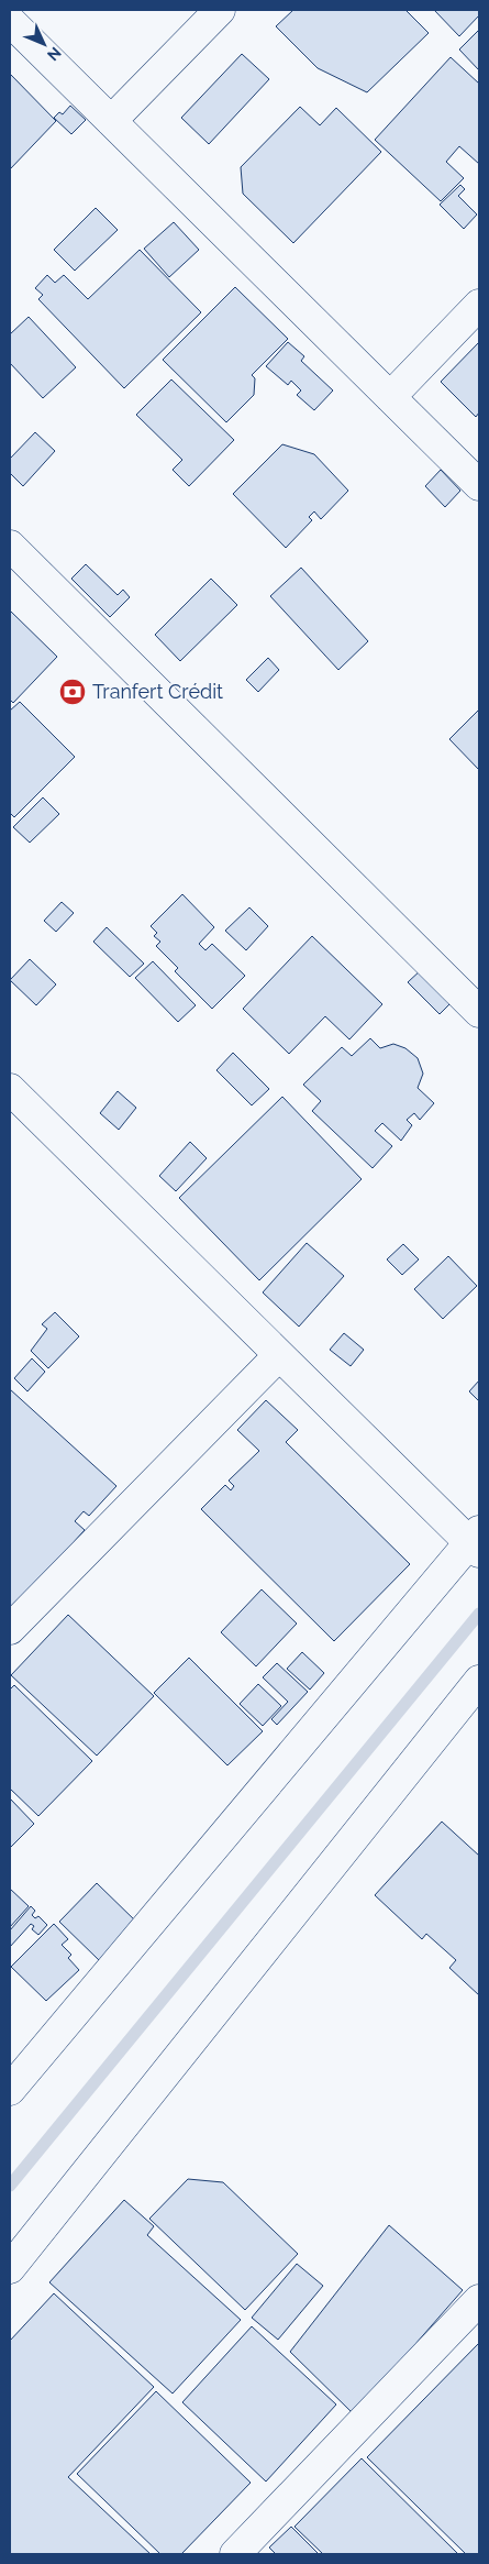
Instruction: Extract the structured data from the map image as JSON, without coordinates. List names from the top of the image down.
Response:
{
  "places": {
    "bank": ["Tranfert Crédit"]
  },
  "north": "bottom right"
}
